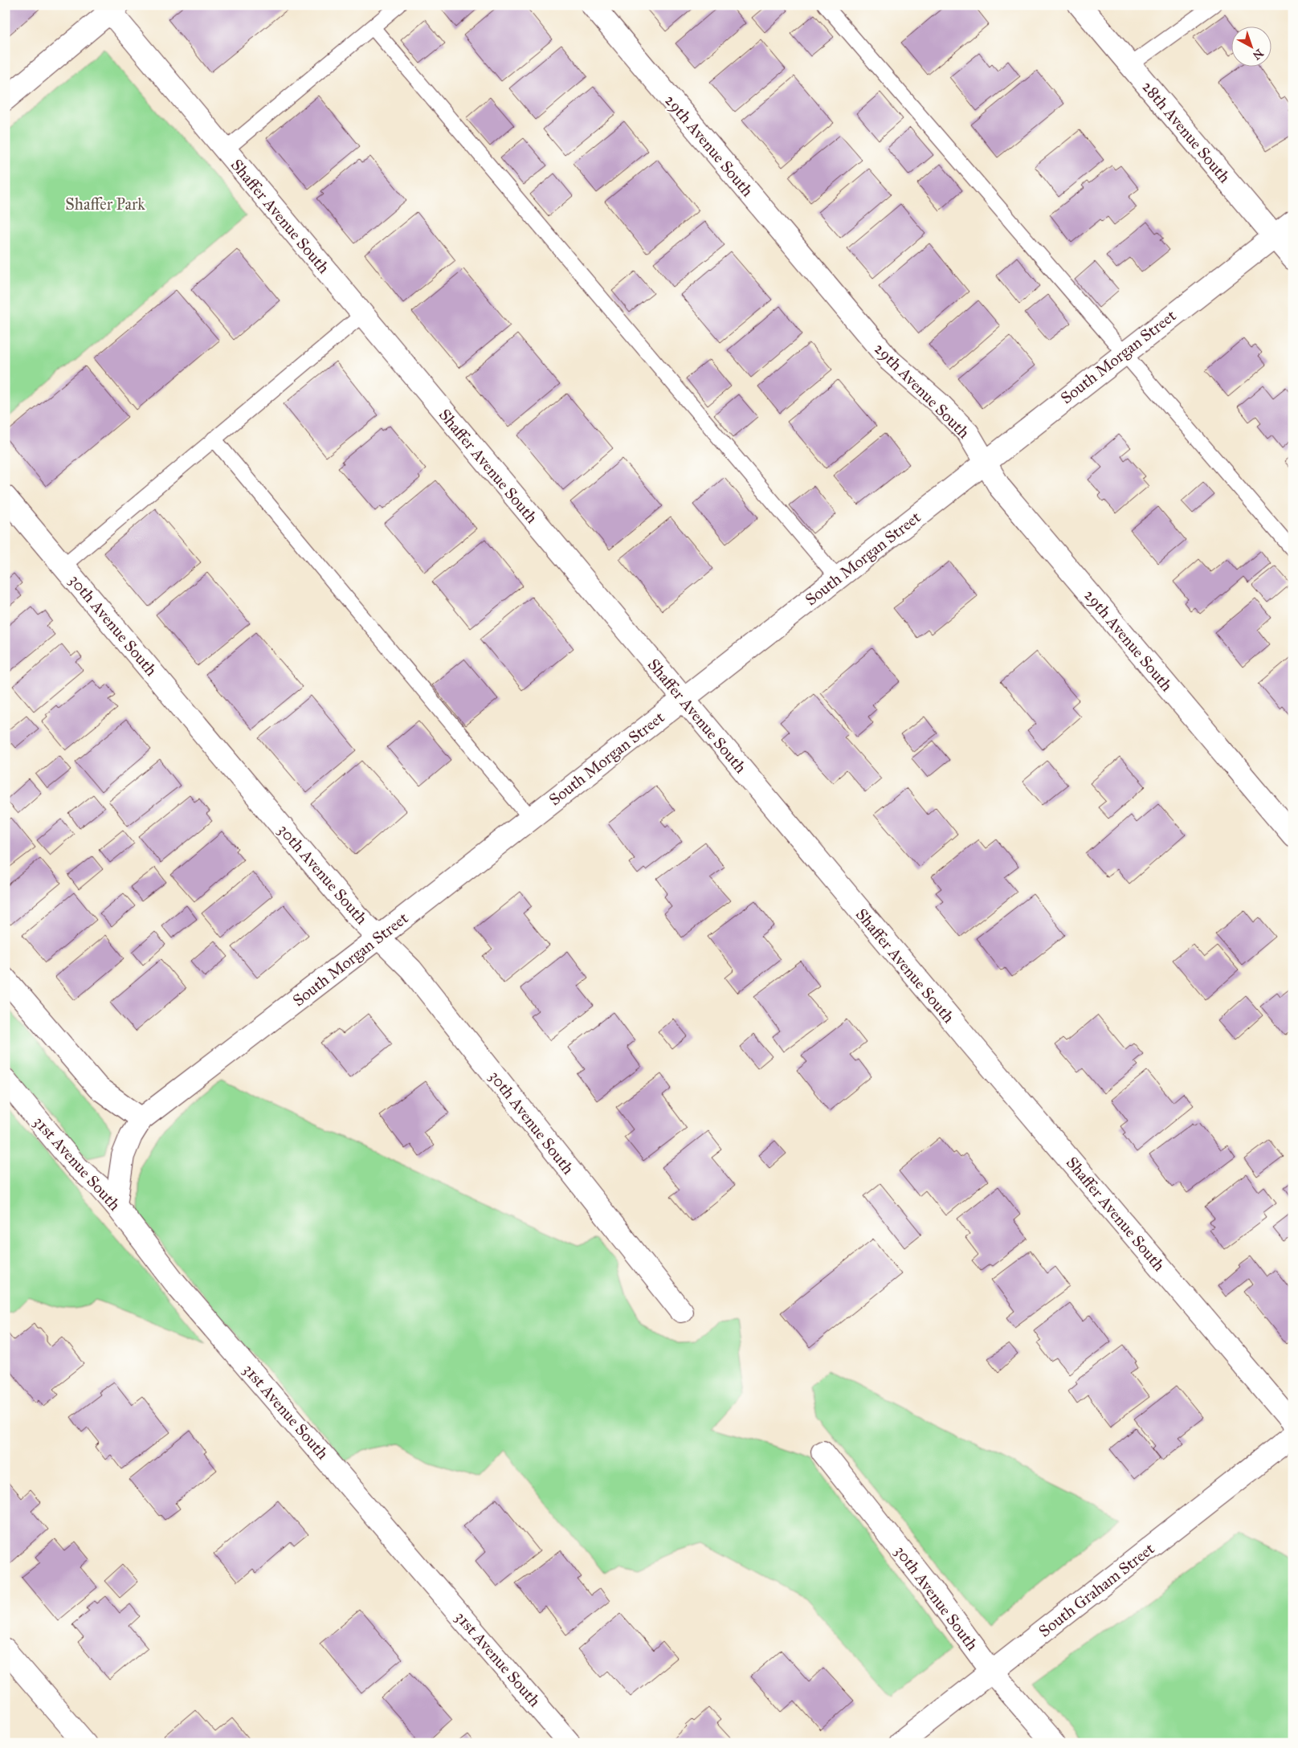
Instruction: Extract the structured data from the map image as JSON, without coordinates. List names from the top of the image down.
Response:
{
  "streets": {
    "street": [
      "28th Avenue South",
      "29th Avenue South",
      "Shaffer Avenue South",
      "South Morgan Street",
      "30th Avenue South",
      "31st Avenue South",
      "South Graham Street"
    ]
  },
  "crossings": [
    ["28th Avenue South", "South Morgan Street"],
    ["29th Avenue South", "South Morgan Street"],
    ["Shaffer Avenue South", "South Morgan Street"],
    ["South Morgan Street", "30th Avenue South"],
    ["South Morgan Street", "31st Avenue South"],
    ["30th Avenue South", "South Graham Street"]
  ],
  "parks": ["Shaffer Park"],
  "north": "bottom right"
}
